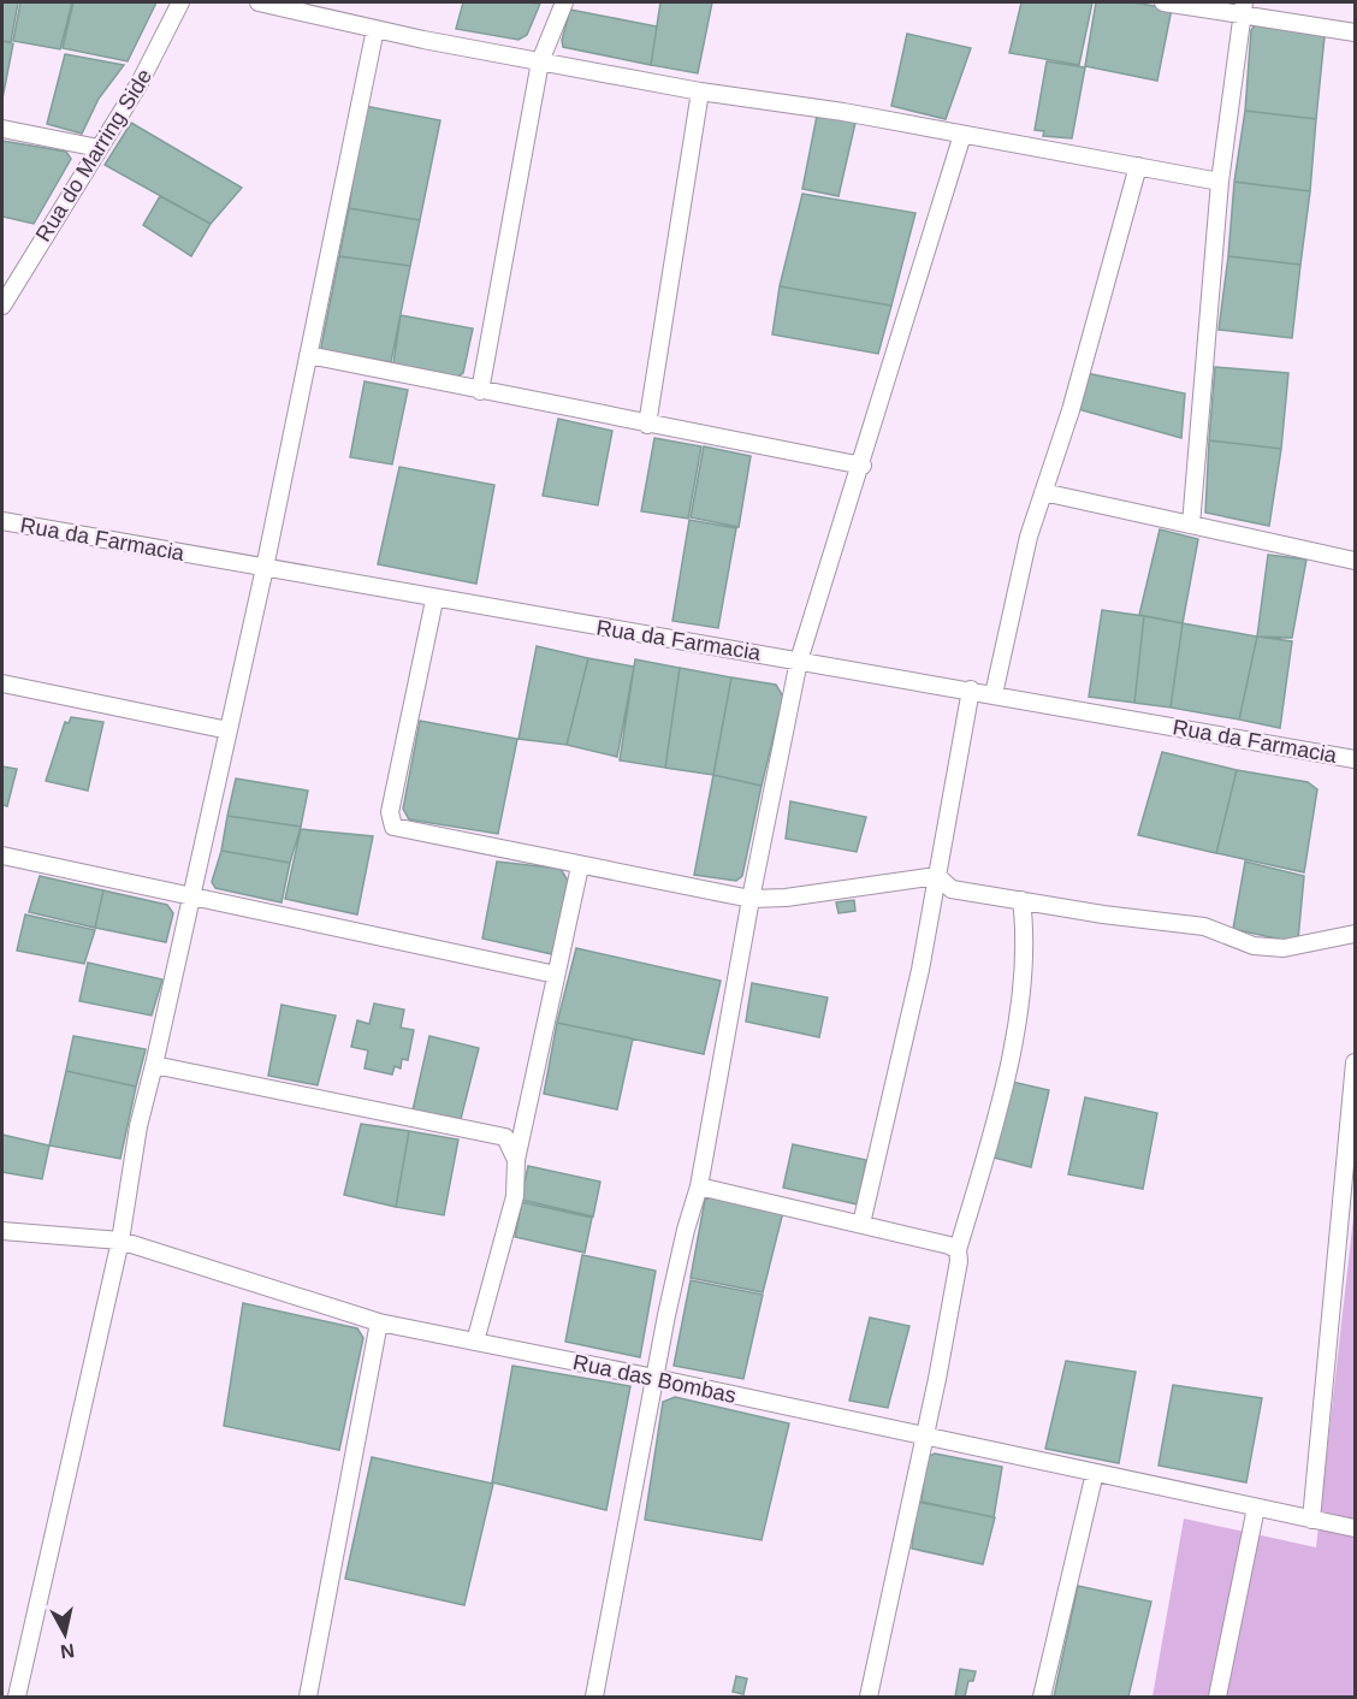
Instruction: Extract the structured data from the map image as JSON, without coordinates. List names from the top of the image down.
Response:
{
  "streets": {
    "street": ["Rua do Marring Side", "Rua da Farmacia", "Rua das Bombas"]
  },
  "north": "bottom"
}
